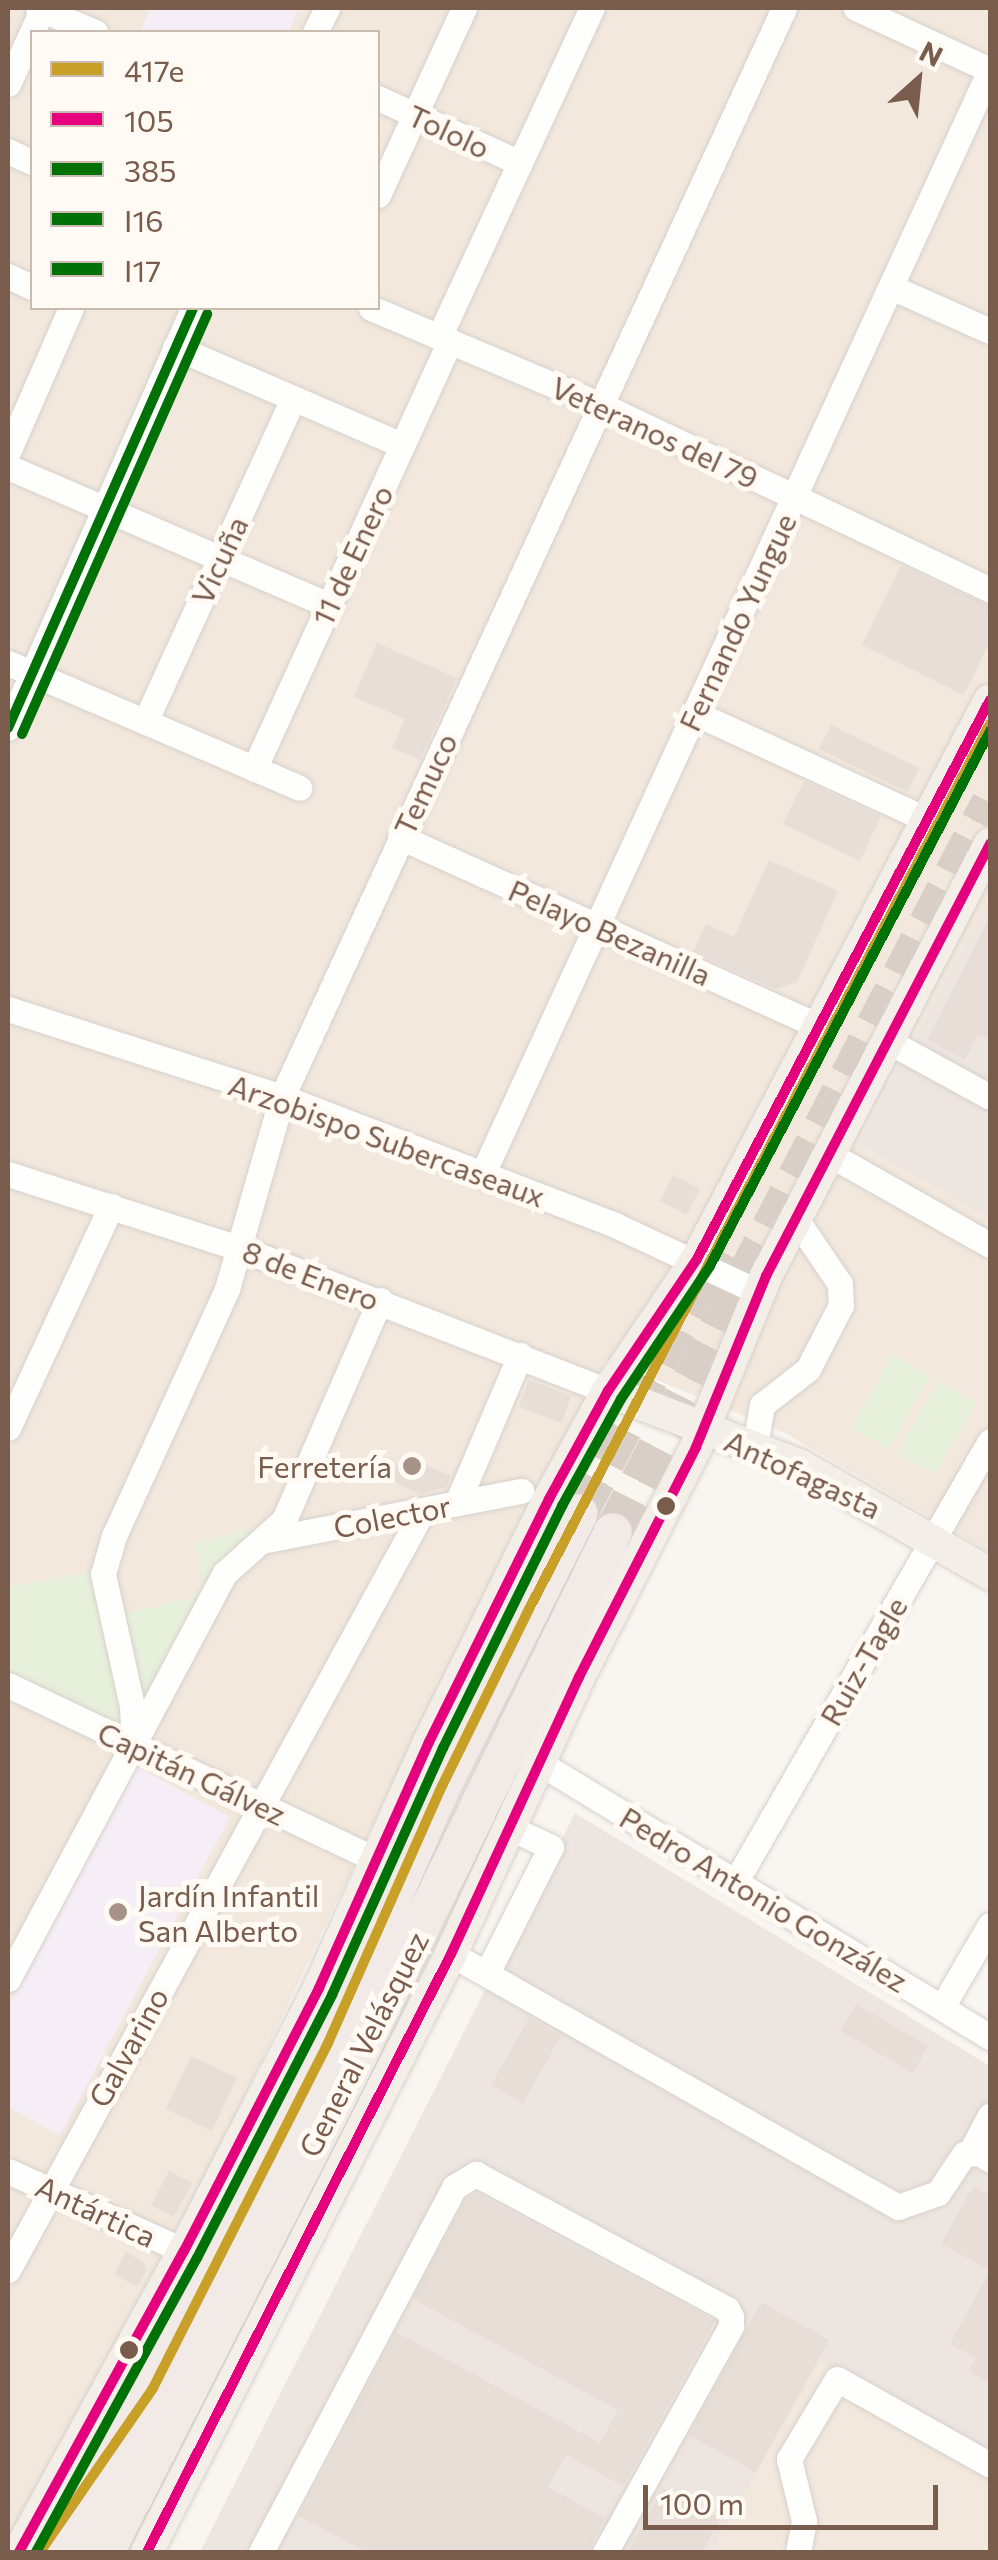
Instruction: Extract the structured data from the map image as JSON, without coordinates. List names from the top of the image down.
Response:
{
  "streets": {
    "highway": ["General Velásquez"],
    "main road": ["Antofagasta"],
    "street": [
      "Tololo",
      "Veteranos del 79",
      "11 de Enero",
      "Vicuña",
      "Fernando Yungue",
      "Temuco",
      "Pelayo Bezanilla",
      "Arzobispo Subercaseaux",
      "8 de Enero",
      "Colector",
      "Ruiz-Tagle",
      "Capitán Gálvez",
      "Pedro Antonio González",
      "Galvarino",
      "Antártica"
    ]
  },
  "crossings": [
    ["Tololo", "11 de Enero"],
    ["Veteranos del 79", "11 de Enero"],
    ["Veteranos del 79", "Fernando Yungue"],
    ["Veteranos del 79", "Temuco"],
    ["Fernando Yungue", "Pelayo Bezanilla"],
    ["Fernando Yungue", "Arzobispo Subercaseaux"],
    ["Temuco", "Pelayo Bezanilla"],
    ["Temuco", "Arzobispo Subercaseaux"],
    ["Temuco", "8 de Enero"],
    ["Temuco", "Capitán Gálvez"],
    ["8 de Enero", "Antofagasta"],
    ["Antofagasta", "Ruiz-Tagle"],
    ["Colector", "Galvarino"],
    ["Ruiz-Tagle", "Pedro Antonio González"],
    ["Capitán Gálvez", "Galvarino"],
    ["Galvarino", "Antártica"]
  ],
  "places": ["Ferretería", "Jardín Infantil San Alberto"],
  "lines": [
    "transit line I16",
    "transit line I17",
    "transit line 105",
    "transit line 417e",
    "transit line 385"
  ],
  "legend": [
    "417e",
    "105",
    "385",
    "I16",
    "I17"
  ],
  "scale_bar": "100 m",
  "north": "top right"
}
